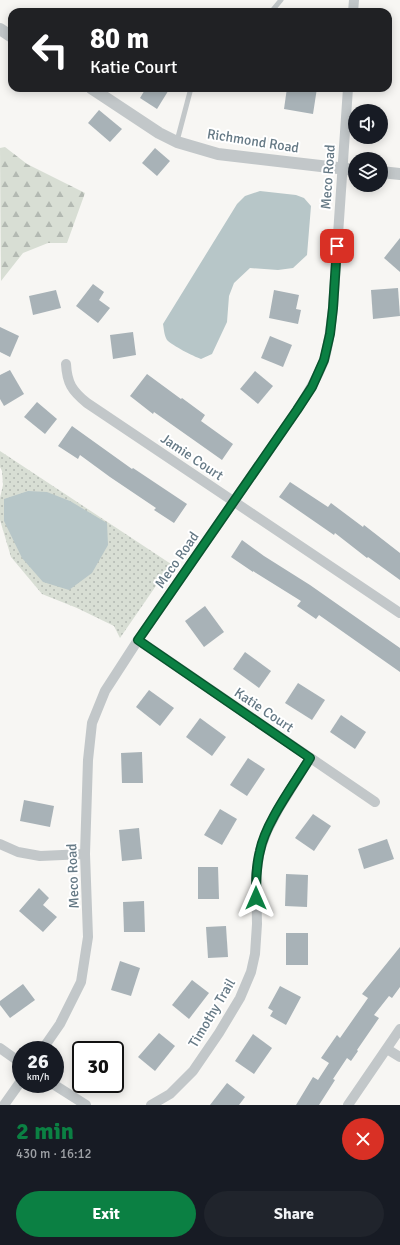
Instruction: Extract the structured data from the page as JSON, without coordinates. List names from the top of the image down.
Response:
{
  "streets": {
    "street": [
      "Richmond Road",
      "Meco Road",
      "Jamie Court",
      "Katie Court",
      "Timothy Trail"
    ]
  },
  "crossings": [
    ["Meco Road", "Jamie Court"],
    ["Meco Road", "Katie Court"],
    ["Katie Court", "Timothy Trail"]
  ],
  "page": {
    "turn": ["80 m", "Katie Court"],
    "speed": "26 km/h",
    "limit": "30",
    "heading": ["2 min", "430 m · 16:12"],
    "buttons": ["Exit", "Share"]
  }
}
